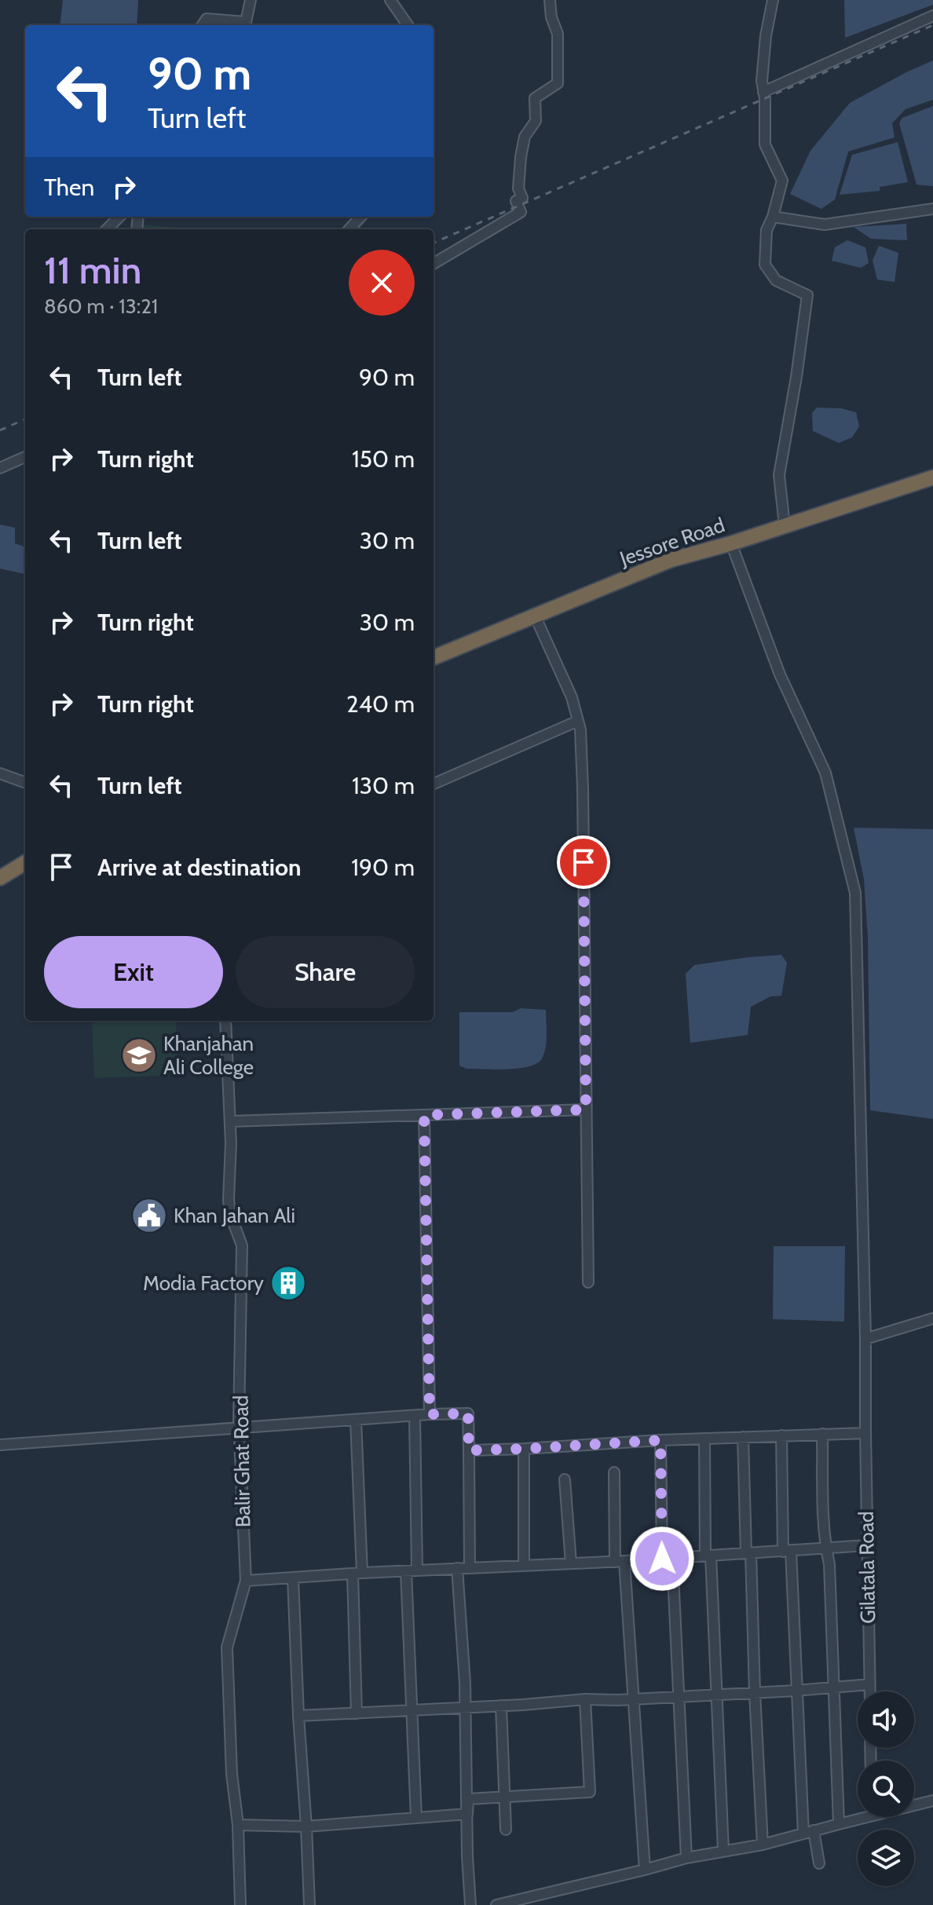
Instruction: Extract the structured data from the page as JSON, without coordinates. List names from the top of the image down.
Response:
{
  "streets": {
    "highway": ["Jessore Road"],
    "street": ["Balir Ghat Road", "Gilatala Road"]
  },
  "crossings": [
    ["Jessore Road", "Gilatala Road"]
  ],
  "places": {
    "school or university": ["Khanjahan Ali College"],
    "public building": ["Khan Jahan Ali"],
    "building": ["Modia Factory"]
  },
  "page": {
    "turn": ["90 m", "Turn left"],
    "then": "Then",
    "heading": ["11 min", "860 m · 13:21"],
    "list": [
      {
        "name": "Turn left",
        "value": "90 m"
      },
      {
        "name": "Turn right",
        "value": "150 m"
      },
      {
        "name": "Turn left",
        "value": "30 m"
      },
      {
        "name": "Turn right",
        "value": "30 m"
      },
      {
        "name": "Turn right",
        "value": "240 m"
      },
      {
        "name": "Turn left",
        "value": "130 m"
      },
      {
        "name": "Arrive at destination",
        "value": "190 m"
      }
    ],
    "buttons": ["Exit", "Share"]
  }
}
